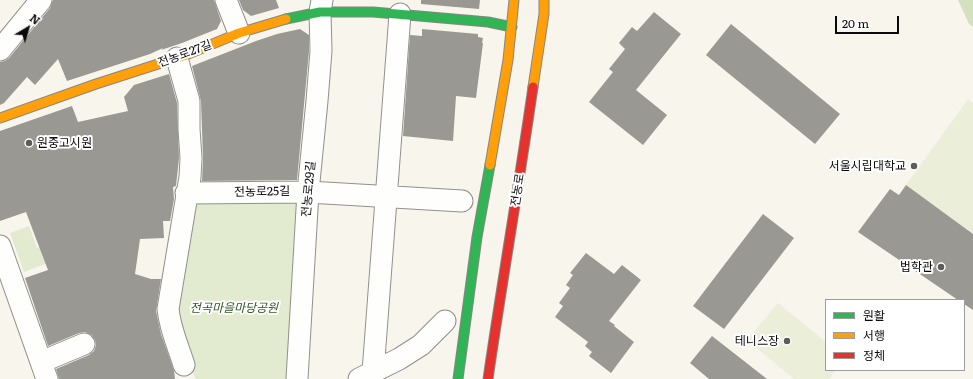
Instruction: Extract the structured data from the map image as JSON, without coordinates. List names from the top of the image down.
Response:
{
  "streets": {
    "main road": ["전농로27길", "전농로"],
    "street": ["전농로29길", "전농로25길"]
  },
  "crossings": [
    ["전농로27길", "전농로29길"],
    ["전농로29길", "전농로25길"]
  ],
  "parks": ["전곡마을마당공원"],
  "places": [
    "원중고시원",
    "서울시립대학교",
    "법학관",
    "테니스장"
  ],
  "legend": ["원활", "서행", "정체"],
  "scale_bar": "20 m",
  "north": "top right"
}
